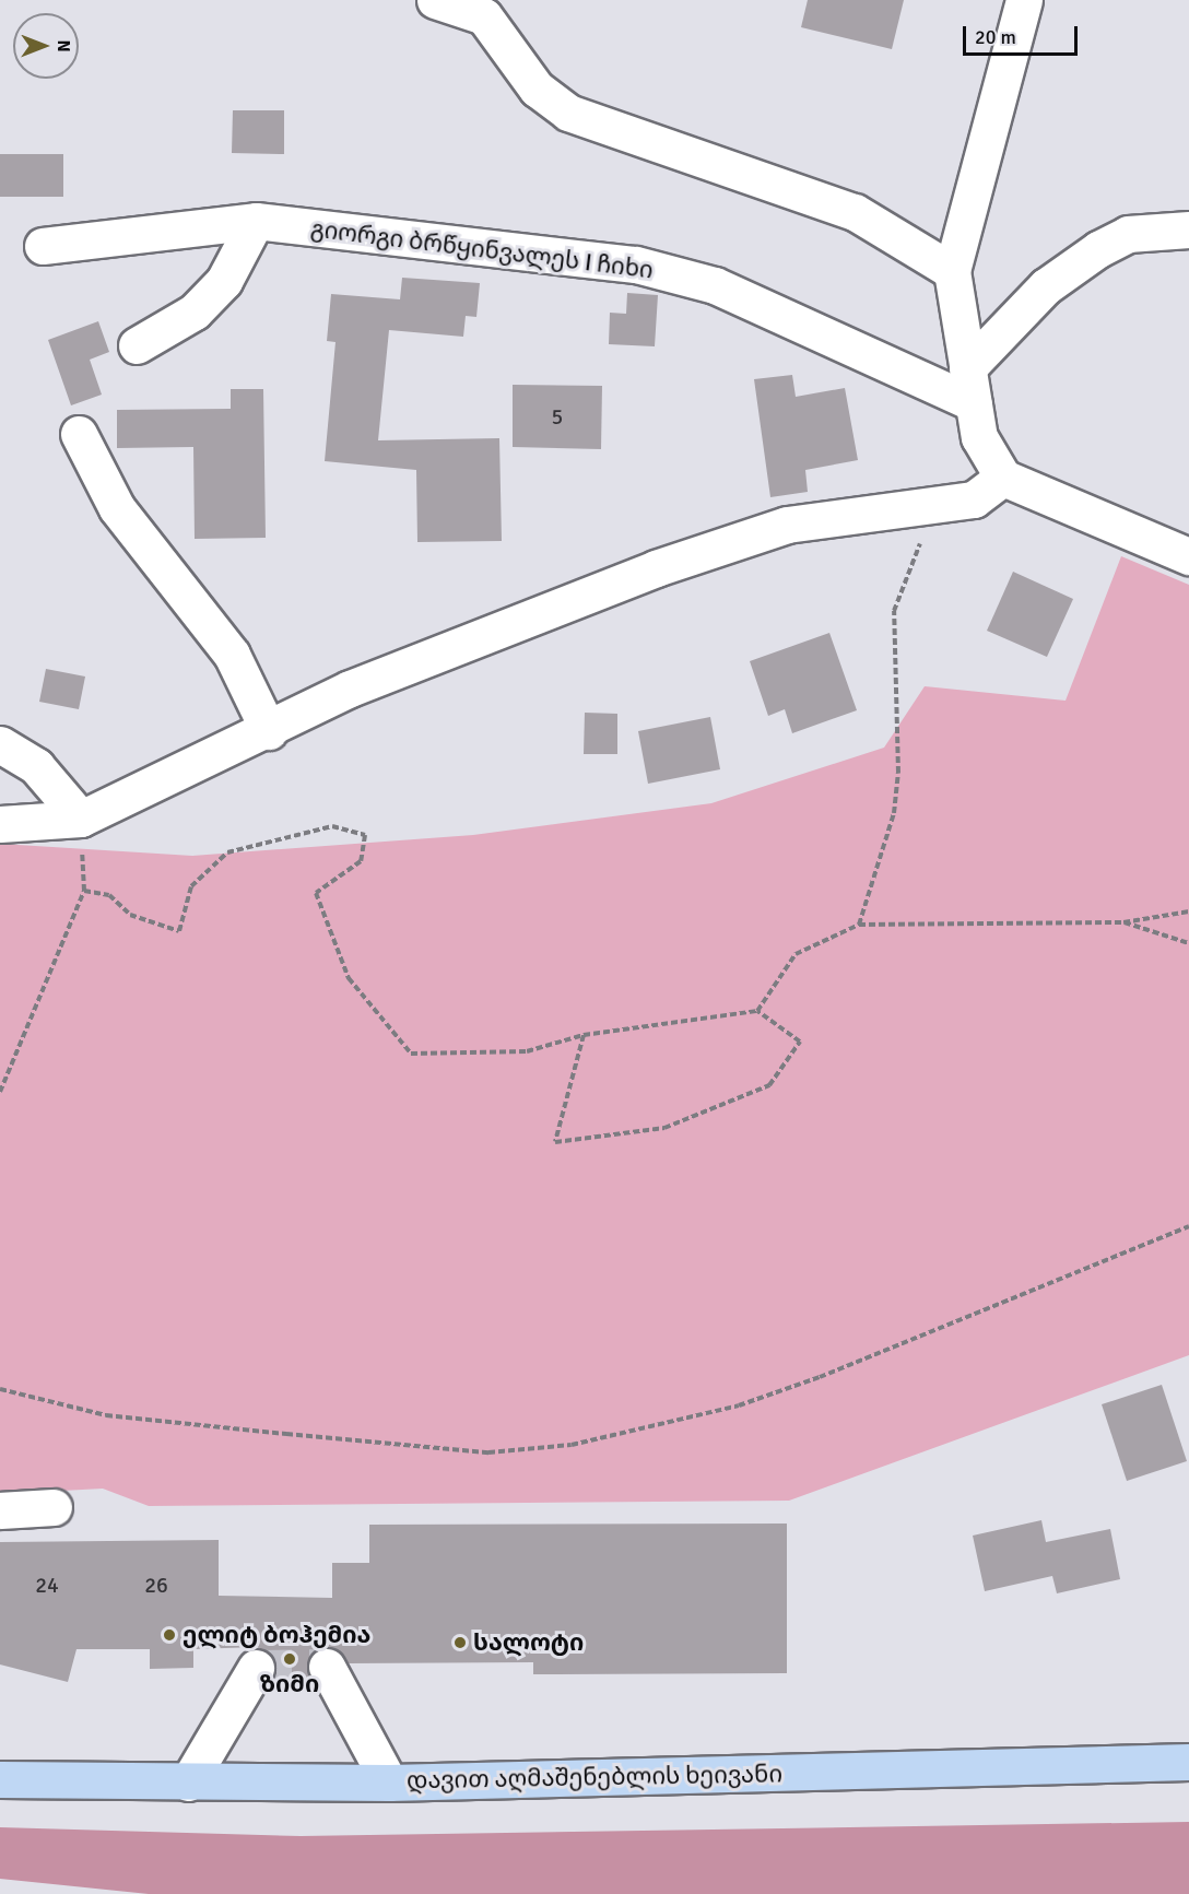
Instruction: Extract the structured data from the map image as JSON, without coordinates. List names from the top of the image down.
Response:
{
  "streets": {
    "highway": ["დავით აღმაშენებლის ხეივანი"],
    "street": ["გიორგი ბრწყინვალეს I ჩიხი"]
  },
  "places": ["ელიტ ბოჰემია", "სალოტი", "ზიმი"],
  "house_numbers": ["5", "24", "26"],
  "scale_bar": "20 m",
  "north": "right"
}
